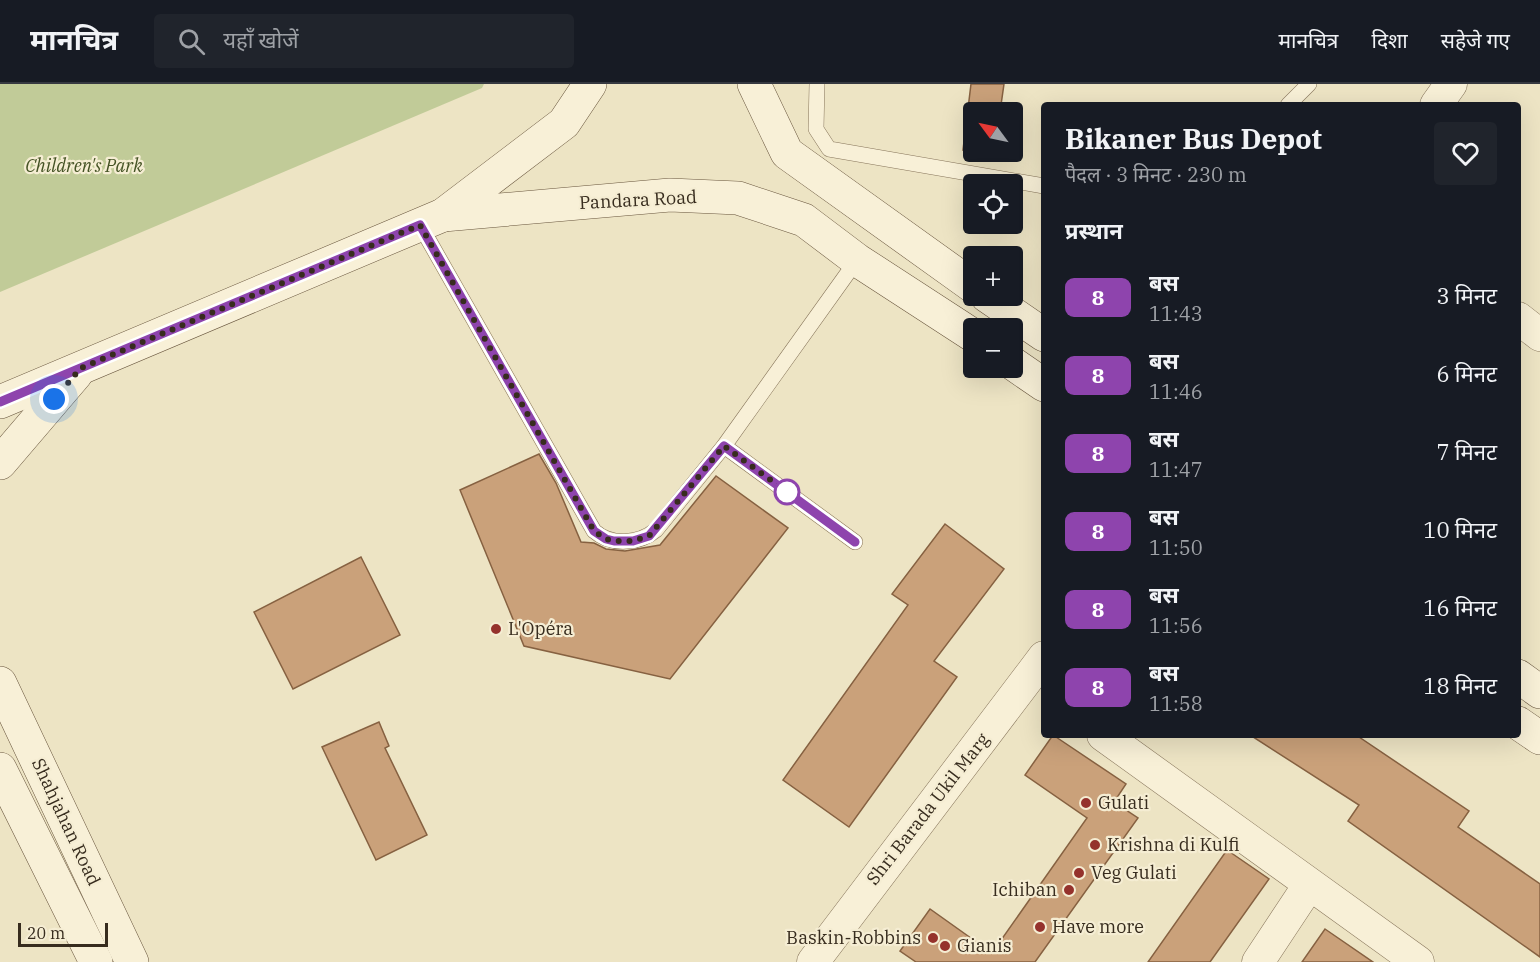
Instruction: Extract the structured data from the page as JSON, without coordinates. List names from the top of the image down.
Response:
{
  "streets": {
    "main road": ["Pandara Road", "Shahjahan Road"],
    "street": ["Shri Barada Ukil Marg"]
  },
  "parks": ["Children's Park"],
  "places": [
    "L'Opéra",
    "Gulati",
    "Krishna di Kulfi",
    "Veg Gulati",
    "Ichiban",
    "Have more",
    "Baskin-Robbins",
    "Gianis"
  ],
  "lines": ["bus line 8"],
  "scale_bar": "20 m",
  "north": "top left",
  "page": {
    "header": "मानचित्र",
    "search": "यहाँ खोजें",
    "nav": ["मानचित्र", "दिशा", "सहेजे गए"],
    "map_buttons": ["+", "−"],
    "heading": [
      ["Bikaner Bus Depot", "पैदल · 3 मिनट · 230 m"],
      "प्रस्थान"
    ],
    "list": [
      {
        "mark": "8",
        "name": "बस",
        "note": "11:43",
        "value": "3 मिनट"
      },
      {
        "mark": "8",
        "name": "बस",
        "note": "11:46",
        "value": "6 मिनट"
      },
      {
        "mark": "8",
        "name": "बस",
        "note": "11:47",
        "value": "7 मिनट"
      },
      {
        "mark": "8",
        "name": "बस",
        "note": "11:50",
        "value": "10 मिनट"
      },
      {
        "mark": "8",
        "name": "बस",
        "note": "11:56",
        "value": "16 मिनट"
      },
      {
        "mark": "8",
        "name": "बस",
        "note": "11:58",
        "value": "18 मिनट"
      }
    ],
    "scale": "20 m"
  }
}
